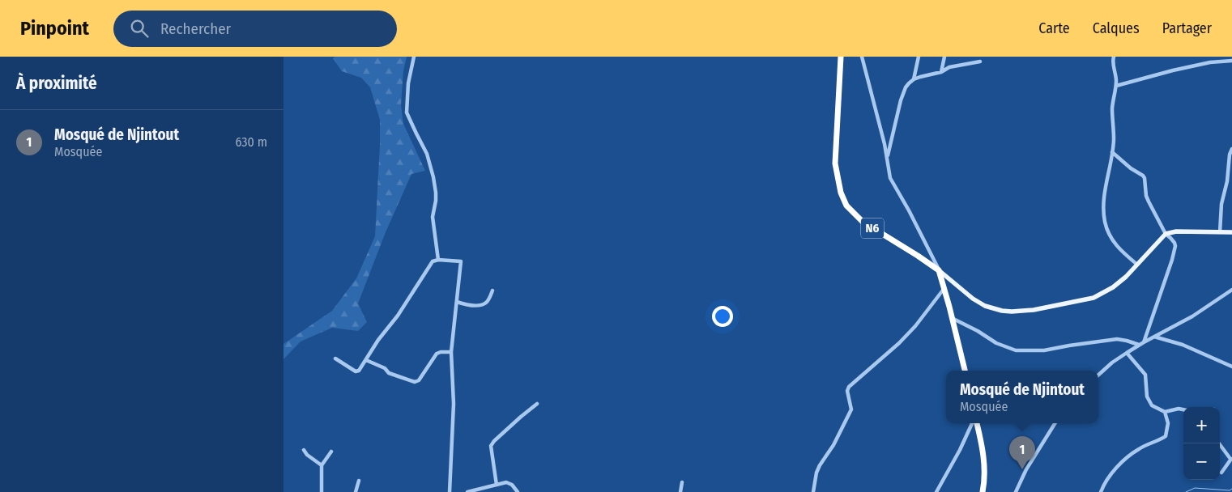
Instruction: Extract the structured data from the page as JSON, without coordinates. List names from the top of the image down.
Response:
{
  "streets": {
    "highway": ["N6"]
  },
  "page": {
    "header": "Pinpoint",
    "search": "Rechercher",
    "nav": ["Carte", "Calques", "Partager"],
    "heading": "À proximité",
    "list": [
      {
        "mark": "1",
        "name": "Mosqué de Njintout",
        "note": "Mosquée",
        "value": "630 m"
      }
    ],
    "popup": ["Mosqué de Njintout", "Mosquée"],
    "map_buttons": ["+", "−"],
    "pins": "1"
  }
}
